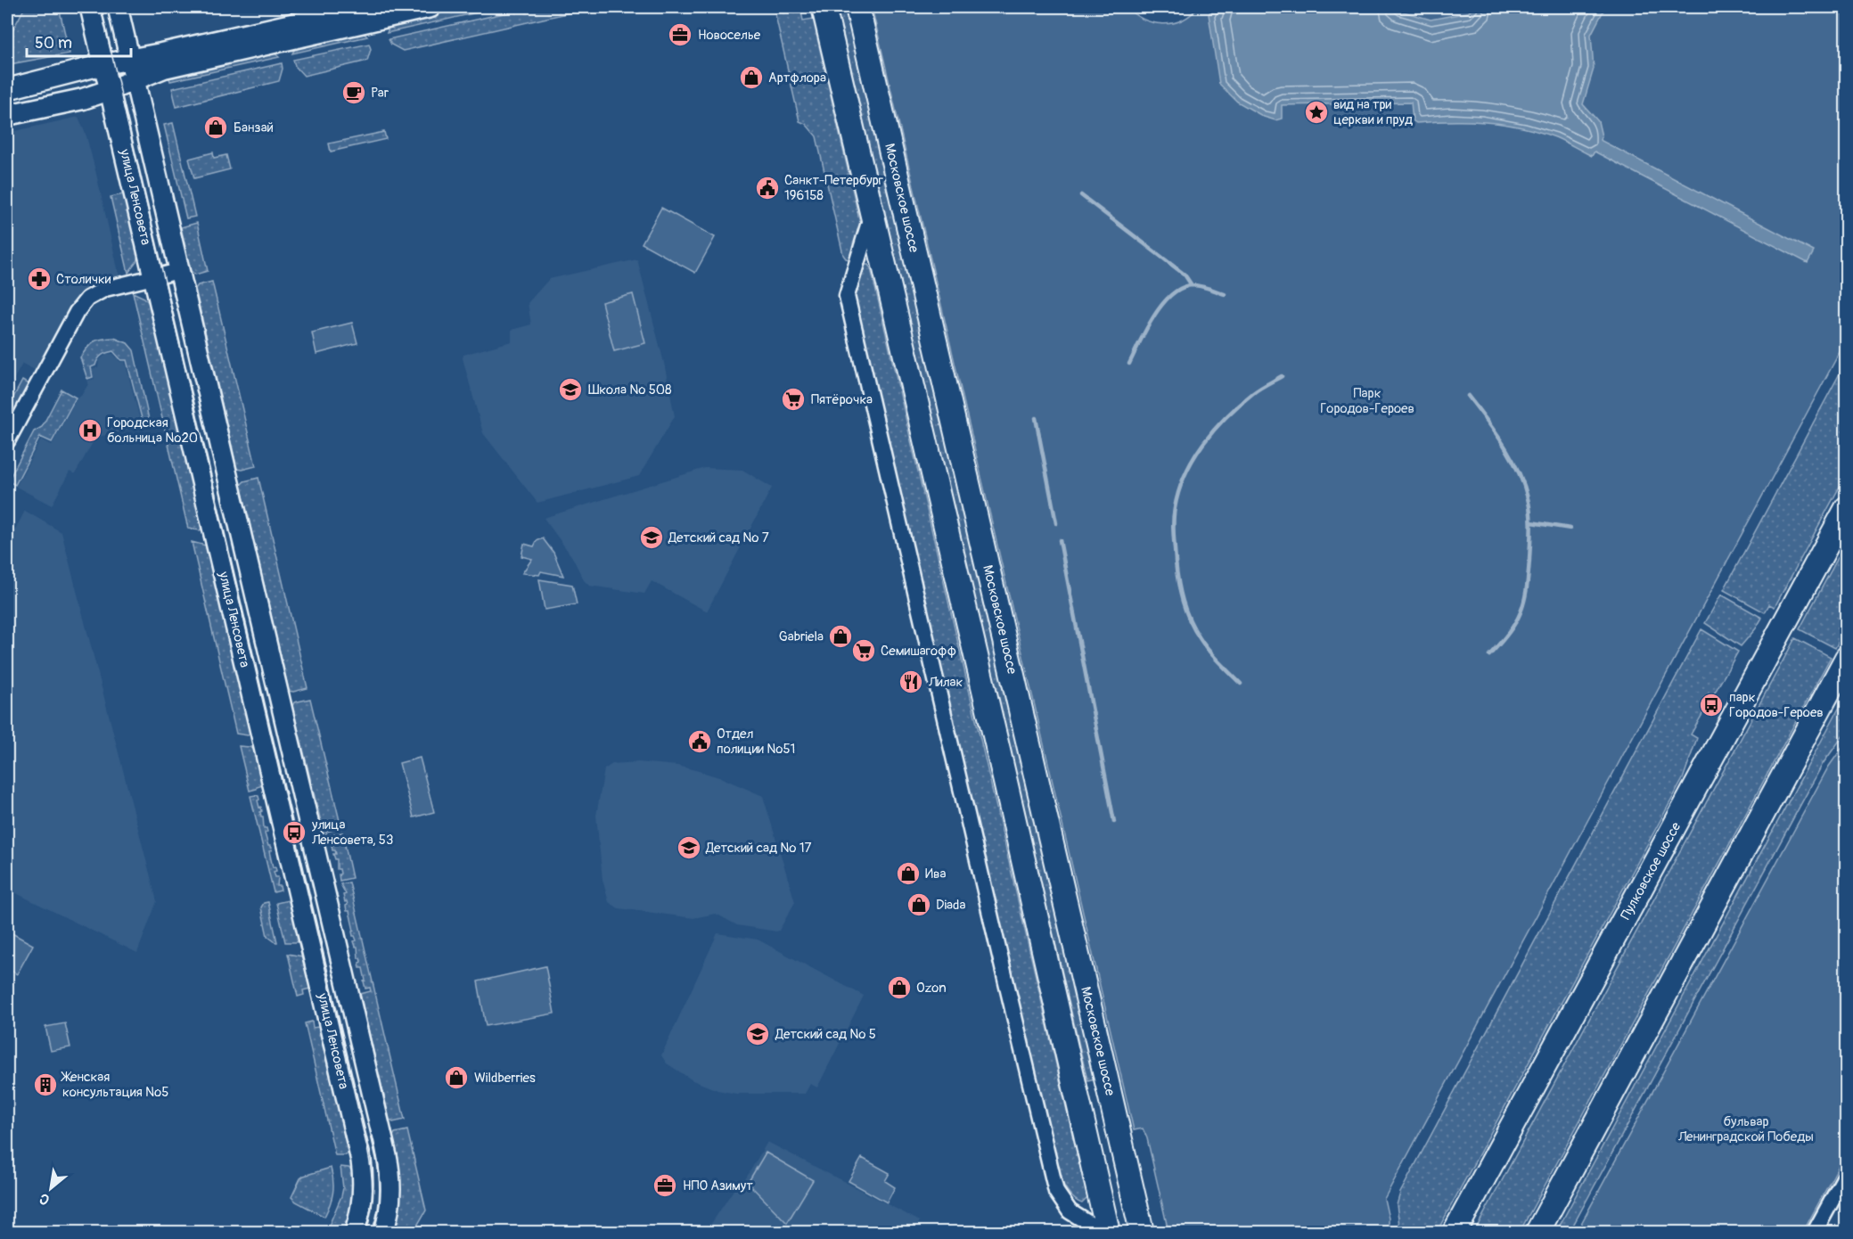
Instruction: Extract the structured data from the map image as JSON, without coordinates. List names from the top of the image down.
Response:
{
  "streets": {
    "main road": ["Московское шоссе", "Пулковское шоссе"],
    "street": ["улица Ленсовета"]
  },
  "parks": ["Парк Городов-Героев", "бульвар Ленинградской Победы"],
  "places": {
    "office": ["Новоселье", "НПО Азимут"],
    "shop": [
      "Артфлора",
      "Банзай",
      "Gabriela",
      "Ива",
      "Diada",
      "Ozon",
      "Wildberries"
    ],
    "cafe": ["Par"],
    "place": ["вид на три церкви и пруд"],
    "public building": ["Санкт-Петербург 196158", "Отдел полиции №51"],
    "pharmacy": ["Столички"],
    "school or university": [
      "Школа № 508",
      "Детский сад № 7",
      "Детский сад № 17",
      "Детский сад № 5"
    ],
    "supermarket": ["Пятёрочка", "Семишагофф"],
    "hospital": ["Городская больница №20"],
    "restaurant": ["Лилак"],
    "bus stop": ["парк Городов-Героев", "улица Ленсовета, 53"],
    "building": ["Женская консультация №5"]
  },
  "scale_bar": "50 m",
  "north": "bottom left"
}
